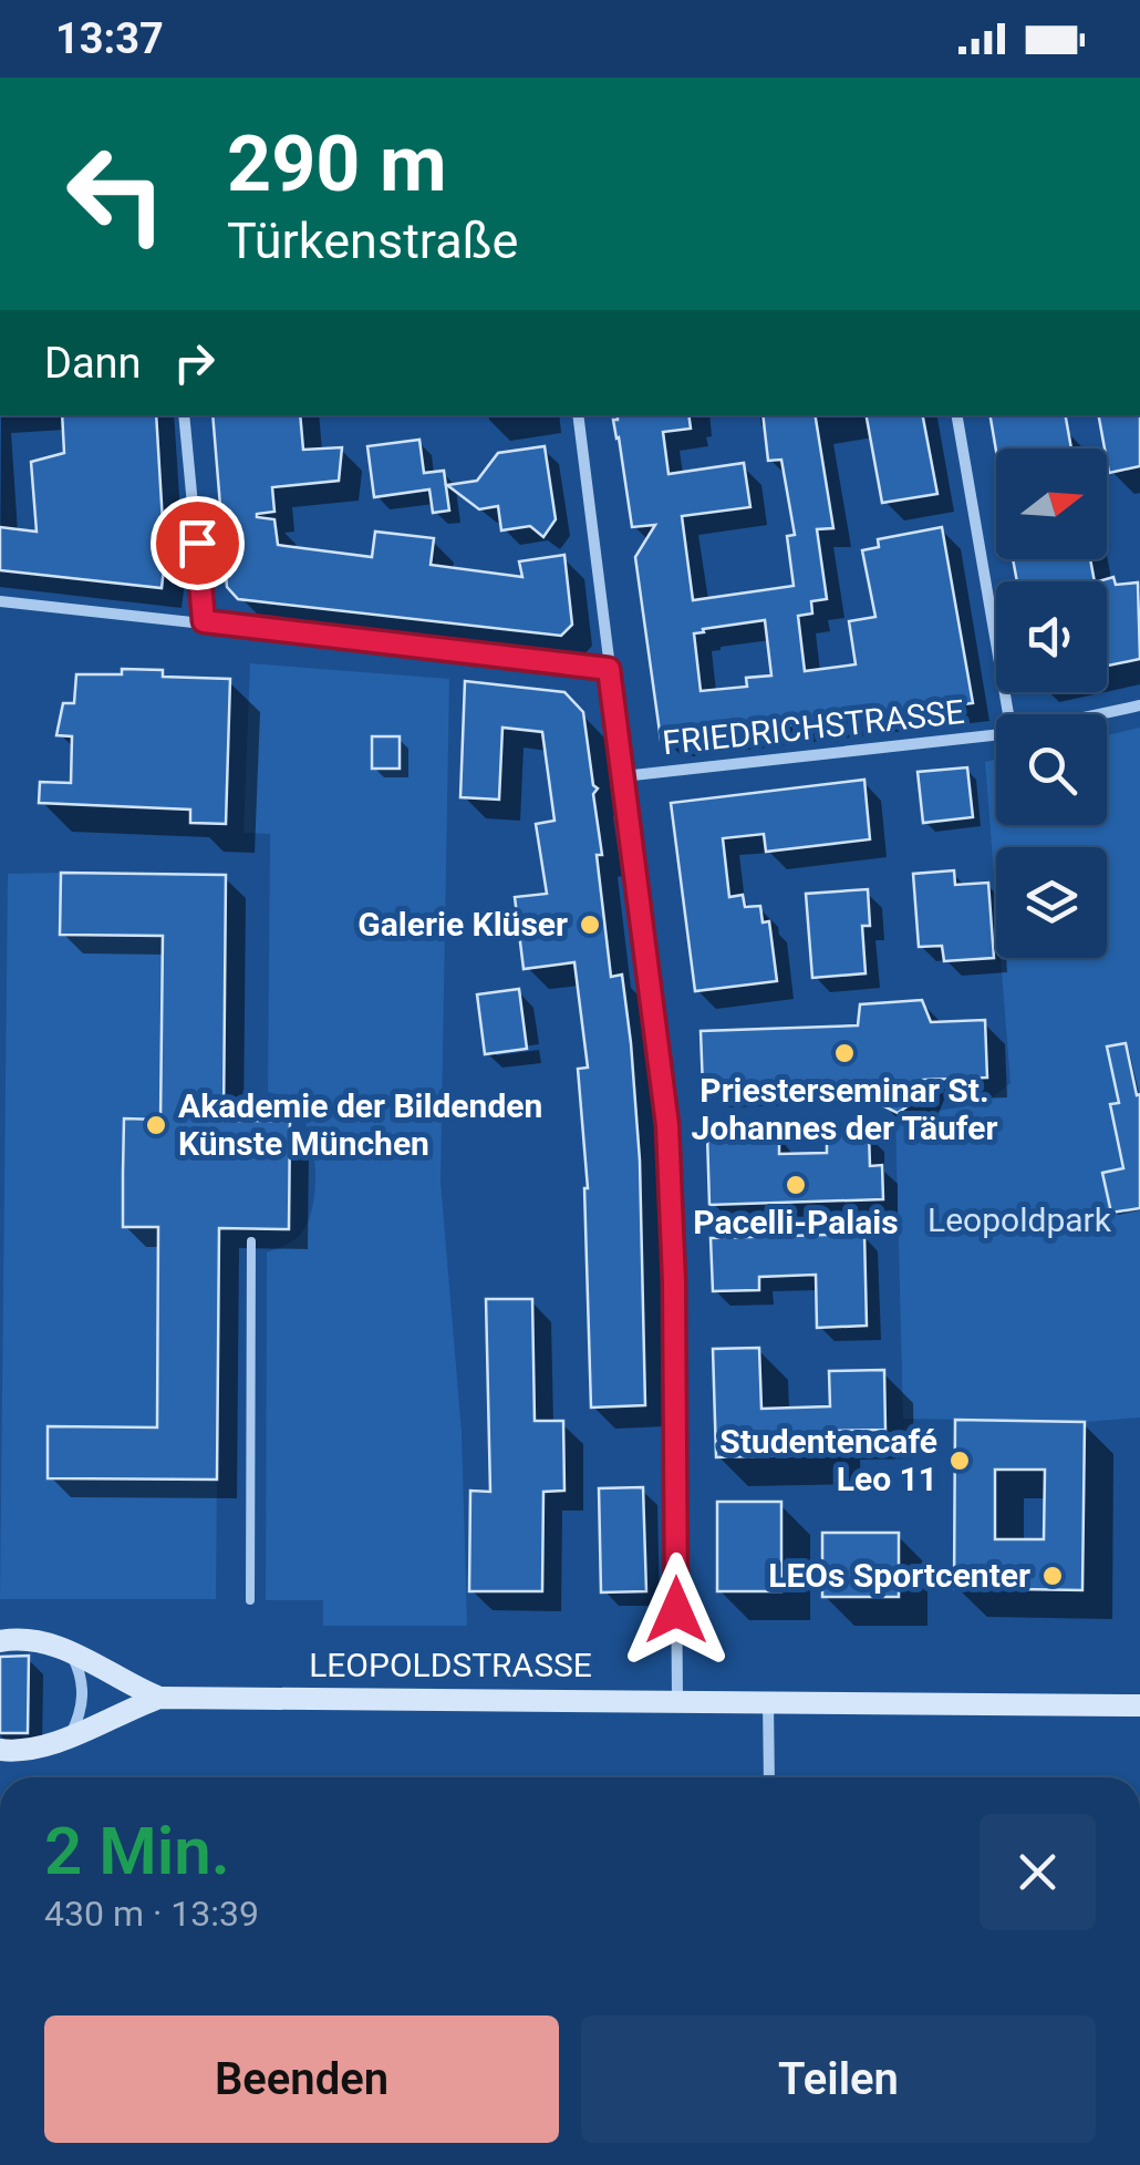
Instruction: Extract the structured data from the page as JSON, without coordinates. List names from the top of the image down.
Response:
{
  "streets": {
    "main road": ["LEOPOLDSTRASSE"],
    "street": ["FRIEDRICHSTRASSE"]
  },
  "parks": ["Leopoldpark"],
  "places": [
    "Galerie Klüser",
    "Priesterseminar St. Johannes der Täufer",
    "Akademie der Bildenden Künste München",
    "Pacelli-Palais",
    "Studentencafé Leo 11",
    "LEOs Sportcenter"
  ],
  "north": "right",
  "page": {
    "status": "13:37",
    "turn": ["290 m", "Türkenstraße"],
    "then": "Dann",
    "heading": ["2 Min.", "430 m · 13:39"],
    "buttons": ["Beenden", "Teilen"]
  }
}
